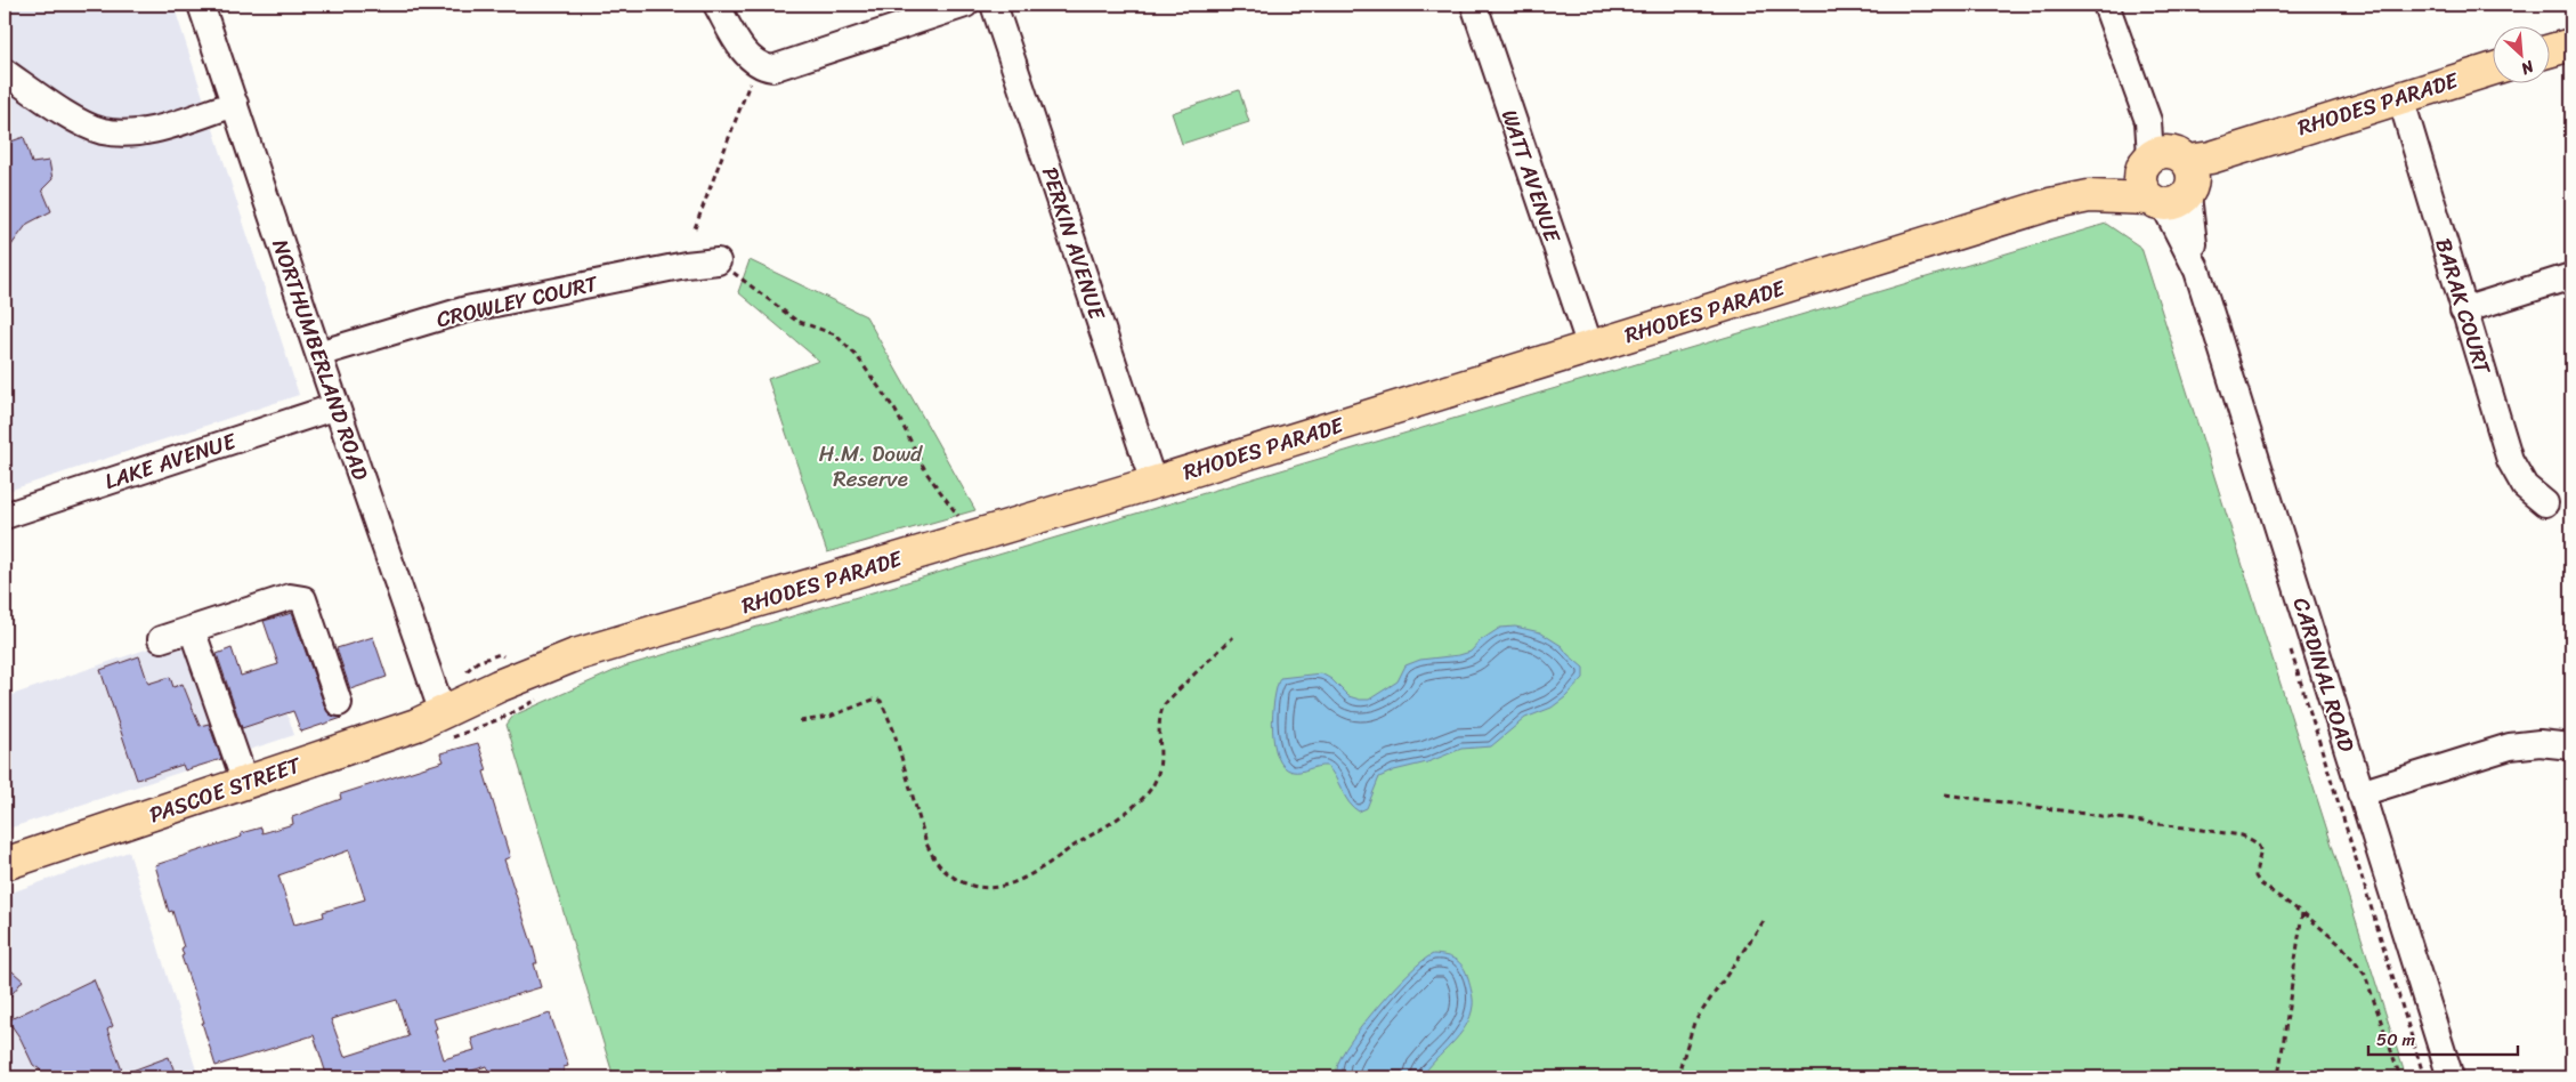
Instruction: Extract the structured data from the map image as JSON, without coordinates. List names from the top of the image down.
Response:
{
  "streets": {
    "main road": ["RHODES PARADE", "PASCOE STREET"],
    "street": [
      "WATT AVENUE",
      "PERKIN AVENUE",
      "CROWLEY COURT",
      "BARAK COURT",
      "NORTHUMBERLAND ROAD",
      "LAKE AVENUE",
      "CARDINAL ROAD"
    ]
  },
  "crossings": [
    ["RHODES PARADE", "WATT AVENUE"],
    ["RHODES PARADE", "PERKIN AVENUE"],
    ["RHODES PARADE", "BARAK COURT"],
    ["RHODES PARADE", "NORTHUMBERLAND ROAD"],
    ["RHODES PARADE", "CARDINAL ROAD"],
    ["RHODES PARADE", "PASCOE STREET"],
    ["CROWLEY COURT", "NORTHUMBERLAND ROAD"],
    ["NORTHUMBERLAND ROAD", "LAKE AVENUE"],
    ["NORTHUMBERLAND ROAD", "PASCOE STREET"]
  ],
  "parks": ["H.M. Dowd Reserve"],
  "scale_bar": "50 m",
  "north": "bottom right"
}
